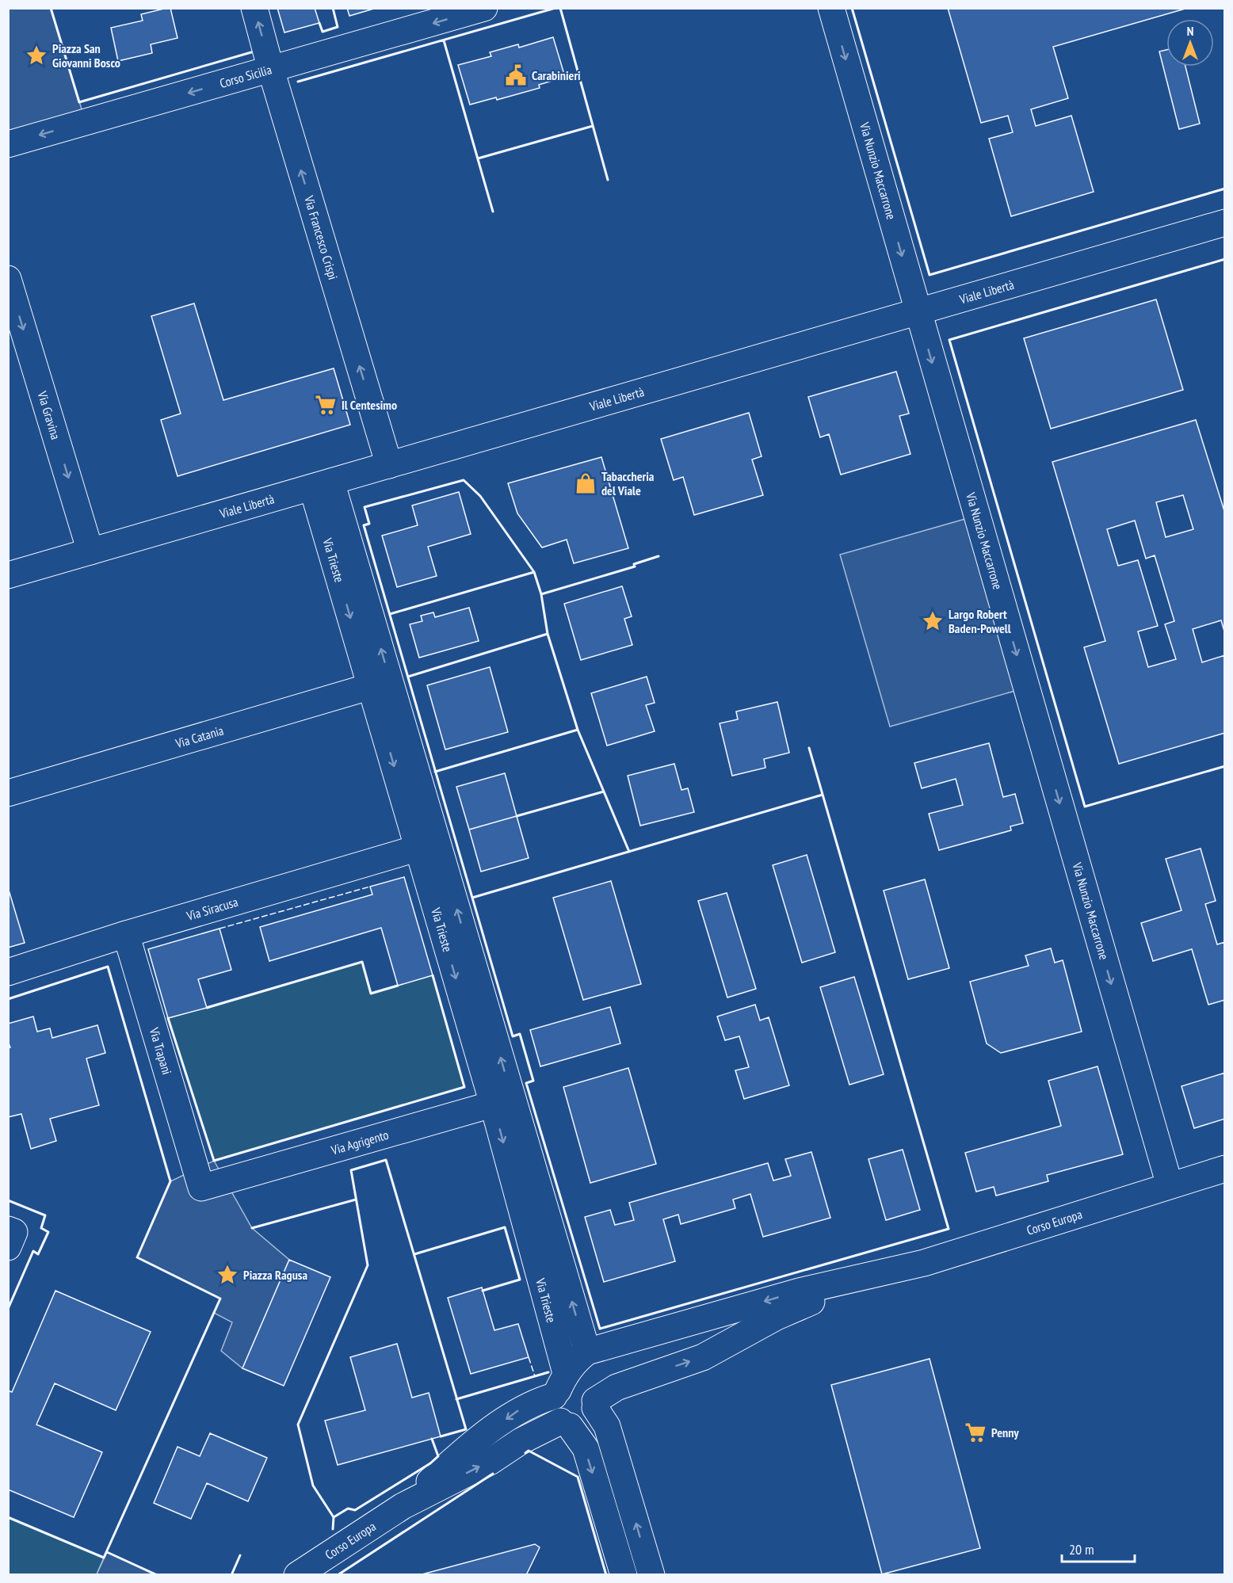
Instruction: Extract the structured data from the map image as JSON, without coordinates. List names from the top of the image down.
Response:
{
  "streets": {
    "street": [
      "Corso Sicilia",
      "Via Nunzio Maccarrone",
      "Via Francesco Crispi",
      "Viale Libertà",
      "Via Gravina",
      "Via Trieste",
      "Via Catania",
      "Via Siracusa",
      "Via Trapani",
      "Via Agrigento",
      "Corso Europa"
    ]
  },
  "crossings": [
    ["Corso Sicilia", "Via Francesco Crispi"],
    ["Via Nunzio Maccarrone", "Viale Libertà"],
    ["Via Nunzio Maccarrone", "Corso Europa"],
    ["Via Francesco Crispi", "Viale Libertà"],
    ["Viale Libertà", "Via Gravina"],
    ["Viale Libertà", "Via Trieste"],
    ["Via Trieste", "Via Catania"],
    ["Via Trieste", "Via Siracusa"],
    ["Via Trieste", "Via Agrigento"],
    ["Via Siracusa", "Via Trapani"],
    ["Via Trapani", "Via Agrigento"]
  ],
  "one_way": [
    "Corso Sicilia",
    "Via Nunzio Maccarrone",
    "Via Francesco Crispi",
    "Via Gravina"
  ],
  "places": {
    "place": ["Piazza San Giovanni Bosco", "Largo Robert Baden-Powell", "Piazza Ragusa"],
    "public building": ["Carabinieri"],
    "supermarket": ["Il Centesimo", "Penny"],
    "shop": ["Tabaccheria del Viale"]
  },
  "scale_bar": "20 m",
  "north": "top"
}
